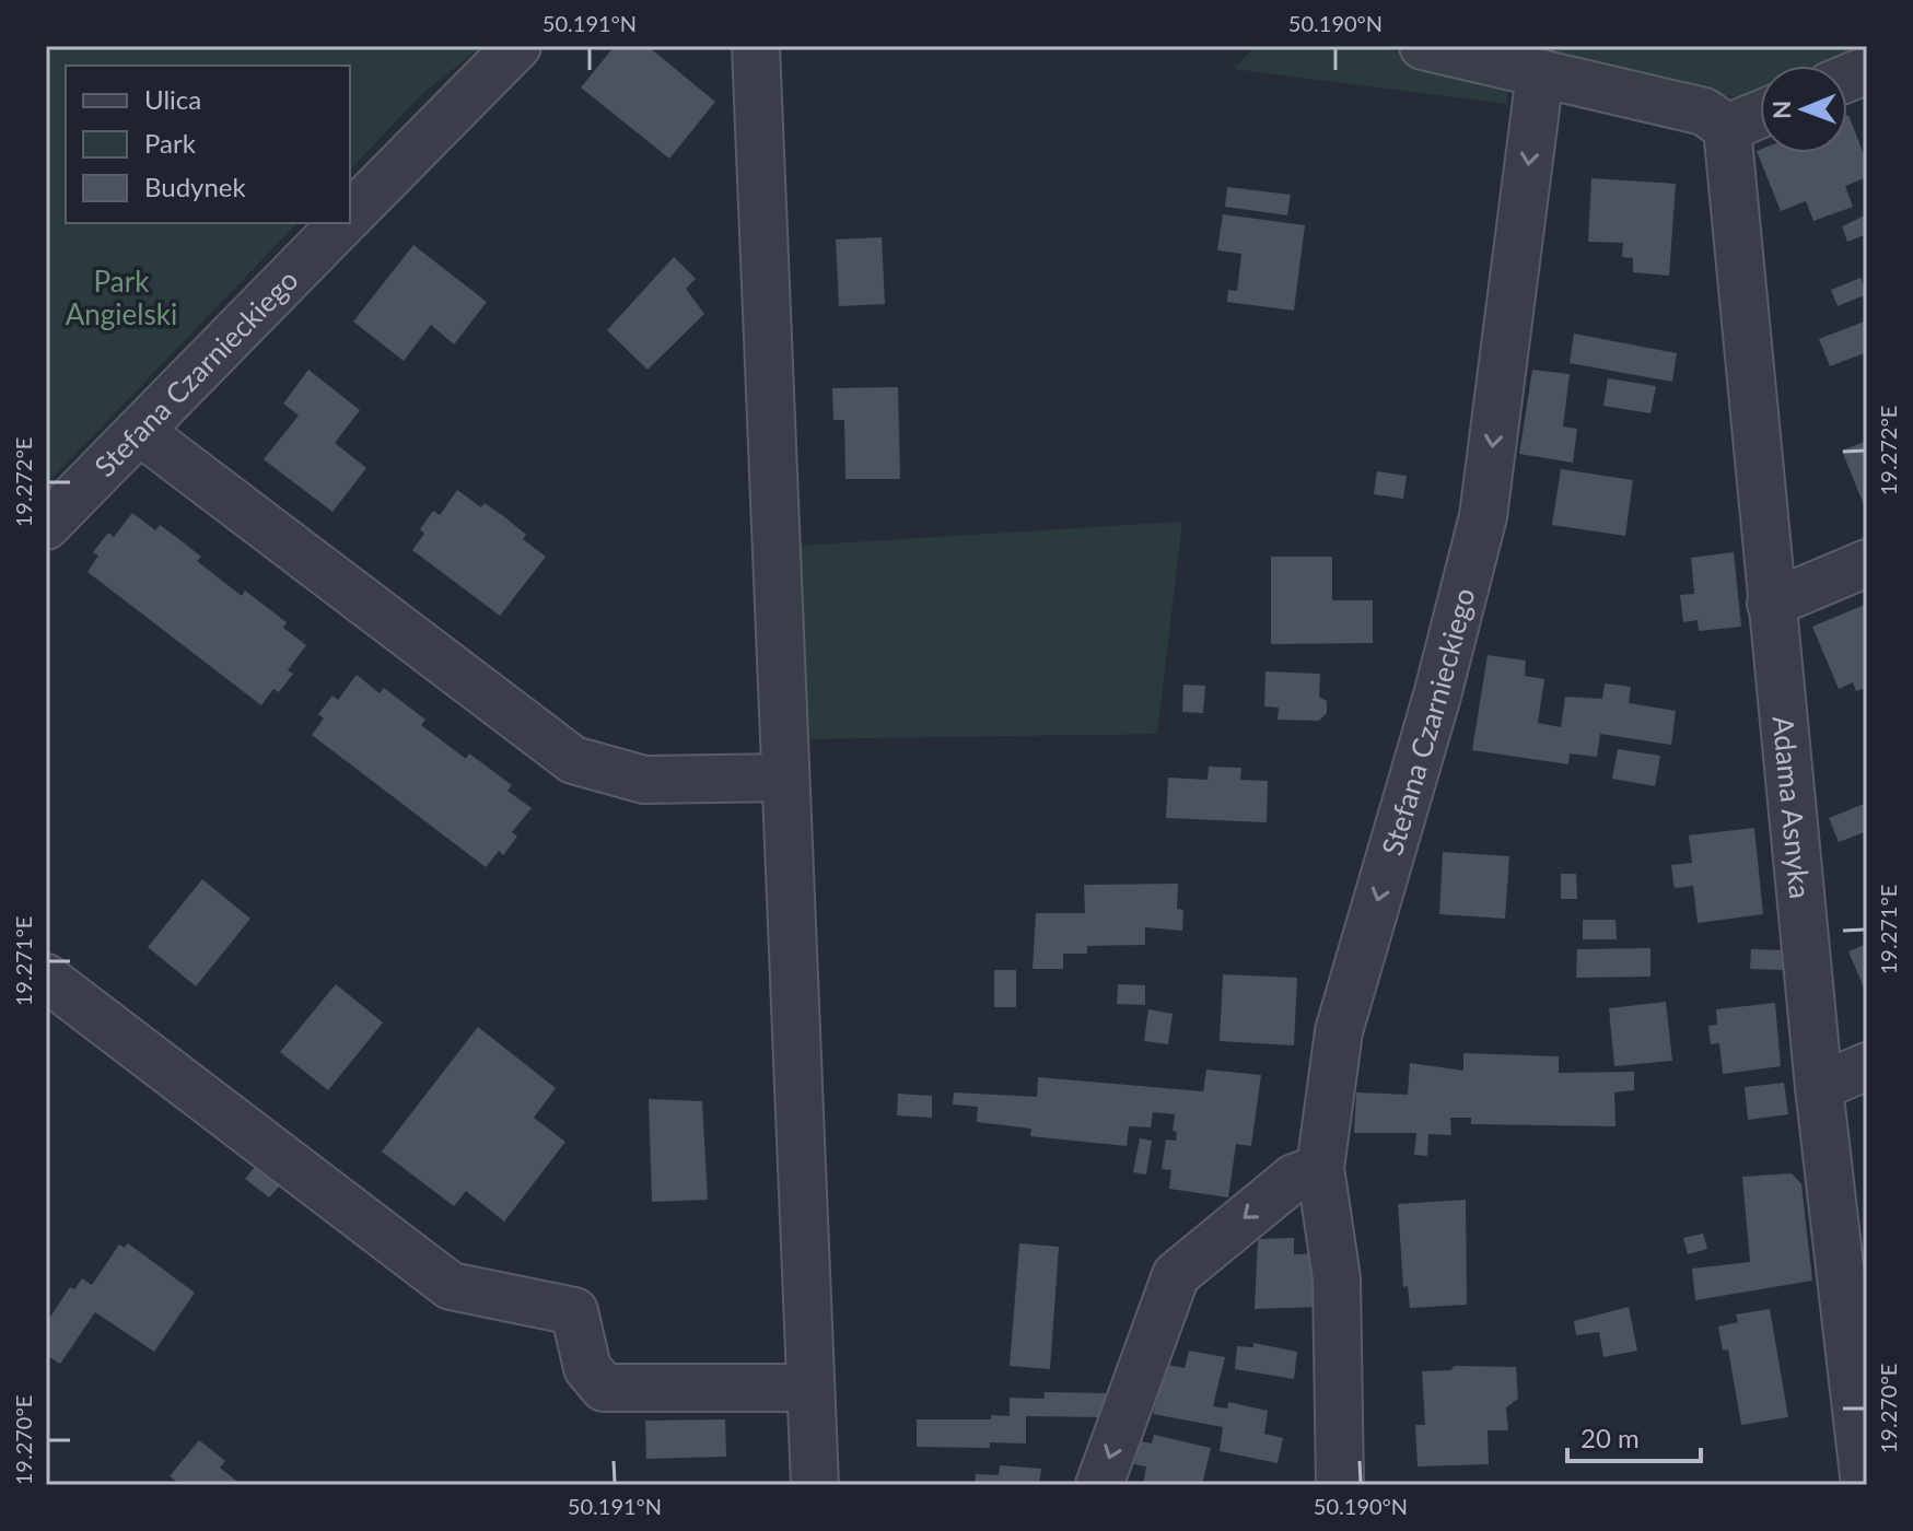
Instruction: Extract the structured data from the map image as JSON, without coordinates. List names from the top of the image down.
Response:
{
  "streets": {
    "street": ["Stefana Czarnieckiego", "Adama Asnyka"]
  },
  "one_way": ["Stefana Czarnieckiego"],
  "parks": ["Park Angielski"],
  "legend": ["Ulica", "Park", "Budynek"],
  "scale_bar": "20 m",
  "north": "left",
  "coordinates": [
    "50.191°N",
    "50.190°N",
    "19.272°E",
    "19.271°E",
    "19.270°E"
  ]
}
